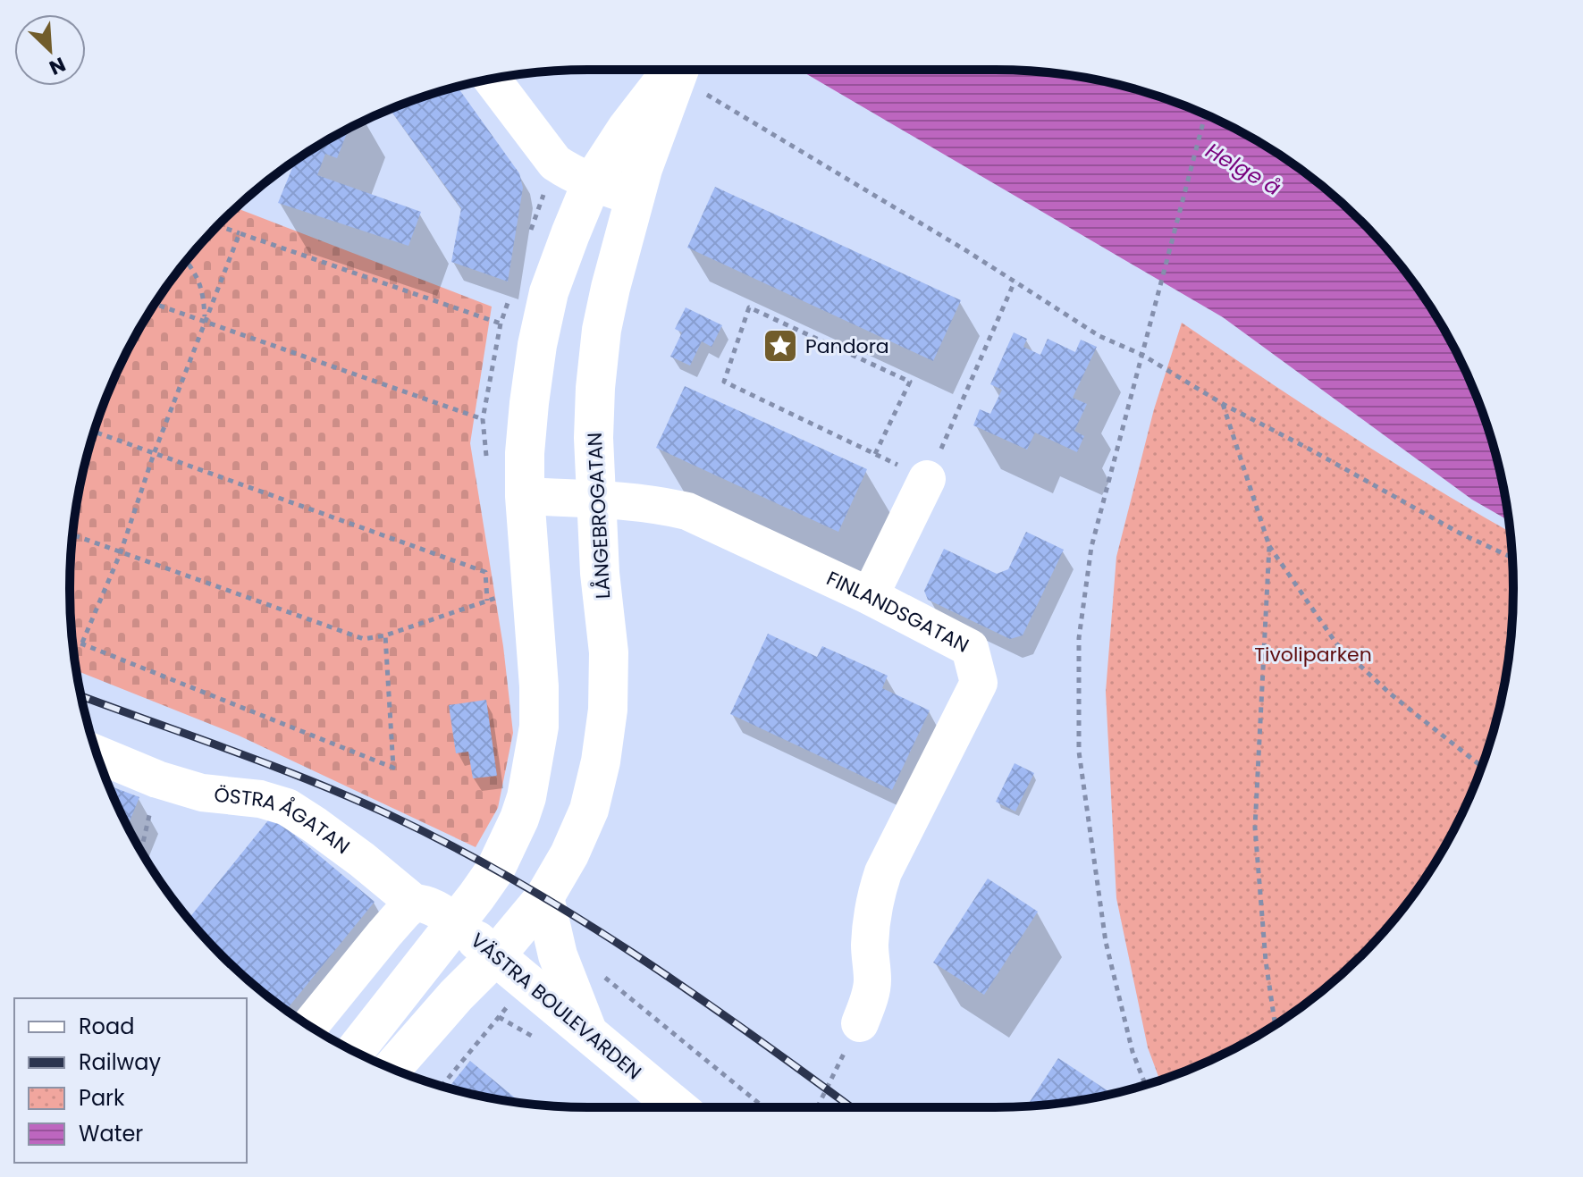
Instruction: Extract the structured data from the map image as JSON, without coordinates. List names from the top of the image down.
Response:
{
  "streets": {
    "main road": ["LÅNGEBROGATAN", "VÄSTRA BOULEVARDEN"],
    "street": ["FINLANDSGATAN", "ÖSTRA ÅGATAN"]
  },
  "crossings": [
    ["LÅNGEBROGATAN", "FINLANDSGATAN"],
    ["LÅNGEBROGATAN", "VÄSTRA BOULEVARDEN"],
    ["ÖSTRA ÅGATAN", "VÄSTRA BOULEVARDEN"]
  ],
  "water": ["Helge å"],
  "parks": ["Tivoliparken"],
  "places": {
    "place": ["Pandora"]
  },
  "legend": [
    "Road",
    "Railway",
    "Park",
    "Water"
  ],
  "north": "bottom right"
}
